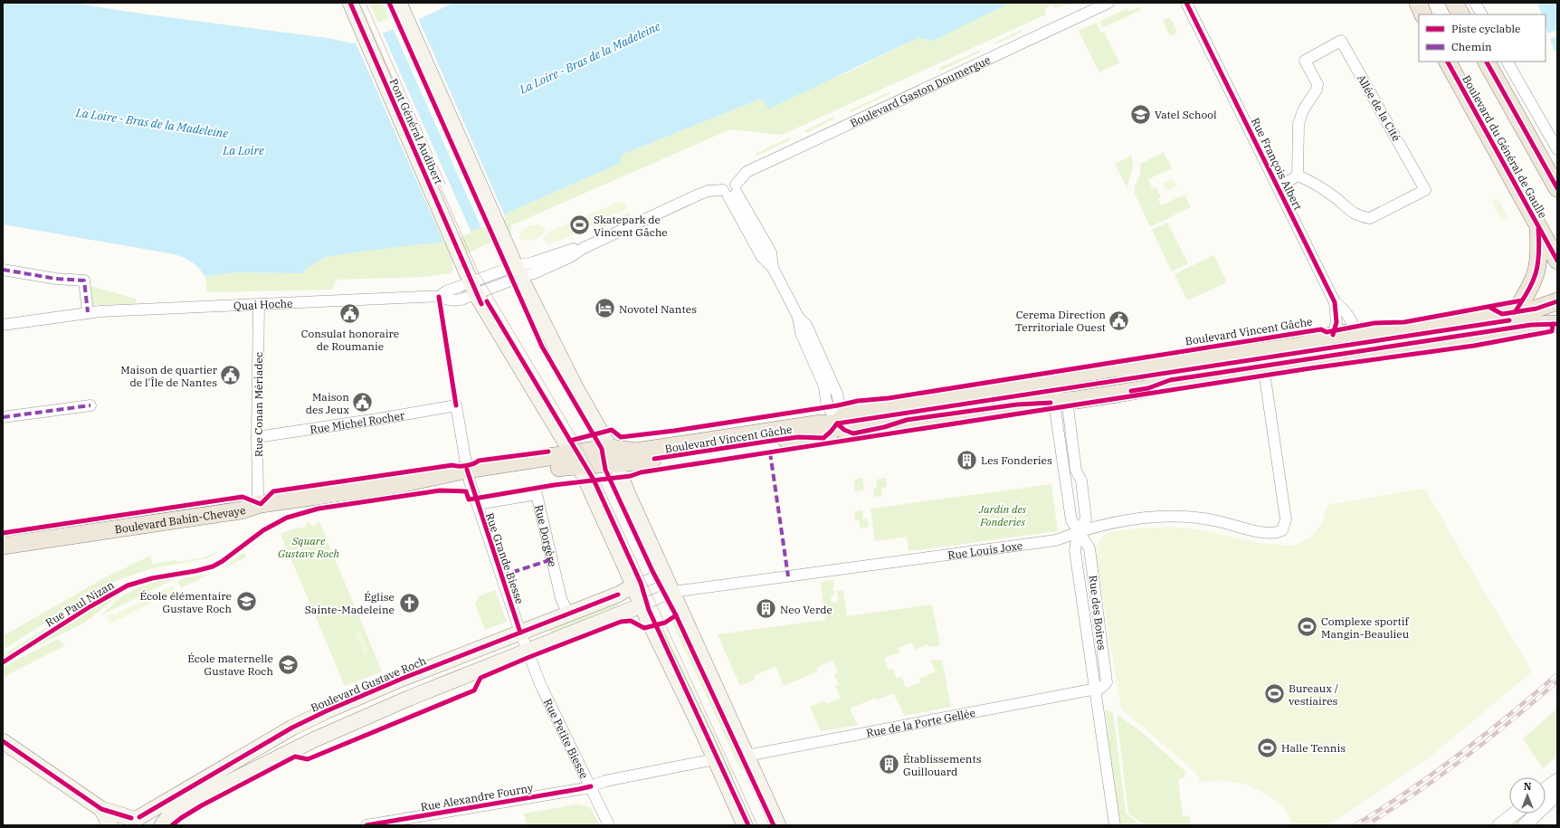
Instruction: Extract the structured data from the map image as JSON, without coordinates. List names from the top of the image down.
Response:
{
  "streets": {
    "main road": [
      "Pont Général Audibert",
      "Boulevard du Général de Gaulle",
      "Boulevard Vincent Gâche",
      "Boulevard Babin-Chevaye",
      "Boulevard Gustave Roch"
    ],
    "street": [
      "Boulevard Gaston Doumergue",
      "Allée de la Cité",
      "Rue François Albert",
      "Quai Hoche",
      "Rue Conan Mériadec",
      "Rue Michel Rocher",
      "Rue Dorgère",
      "Rue Louis Joxe",
      "Rue Grande Biesse",
      "Rue des Boires",
      "Rue de la Porte Gellée",
      "Rue Petite Biesse",
      "Rue Alexandre Fourny"
    ],
    "cycle path": ["Rue Paul Nizan"]
  },
  "crossings": [
    ["Pont Général Audibert", "Quai Hoche"],
    ["Pont Général Audibert", "Boulevard Vincent Gâche"],
    ["Pont Général Audibert", "Boulevard Babin-Chevaye"],
    ["Pont Général Audibert", "Rue Louis Joxe"],
    ["Pont Général Audibert", "Boulevard Gustave Roch"],
    ["Rue François Albert", "Boulevard Vincent Gâche"],
    ["Quai Hoche", "Rue Conan Mériadec"],
    ["Boulevard Vincent Gâche", "Boulevard Babin-Chevaye"],
    ["Boulevard Vincent Gâche", "Rue Louis Joxe"],
    ["Boulevard Vincent Gâche", "Rue des Boires"],
    ["Rue Conan Mériadec", "Rue Michel Rocher"],
    ["Rue Conan Mériadec", "Boulevard Babin-Chevaye"],
    ["Rue Michel Rocher", "Rue Grande Biesse"],
    ["Boulevard Babin-Chevaye", "Rue Grande Biesse"],
    ["Rue Dorgère", "Rue Grande Biesse"],
    ["Rue Dorgère", "Boulevard Gustave Roch"],
    ["Rue Louis Joxe", "Rue des Boires"],
    ["Rue Grande Biesse", "Boulevard Gustave Roch"],
    ["Rue des Boires", "Rue de la Porte Gellée"],
    ["Rue Petite Biesse", "Rue Alexandre Fourny"]
  ],
  "water": ["La Loire - Bras de la Madeleine", "La Loire"],
  "parks": ["Jardin des Fonderies", "Square Gustave Roch"],
  "places": {
    "school or university": ["Vatel School", "École élémentaire Gustave Roch", "École maternelle Gustave Roch"],
    "sports": [
      "Skatepark de Vincent Gâche",
      "Complexe sportif Mangin-Beaulieu",
      "Bureaux / vestiaires",
      "Halle Tennis"
    ],
    "hotel": ["Novotel Nantes"],
    "public building": [
      "Consulat honoraire de Roumanie",
      "Cerema Direction Territoriale Ouest",
      "Maison de quartier de l'Île de Nantes",
      "Maison des Jeux"
    ],
    "building": ["Les Fonderies", "Neo Verde", "Établissements Guillouard"],
    "church": ["Église Sainte-Madeleine"]
  },
  "legend": ["Piste cyclable", "Chemin"],
  "north": "top"
}
